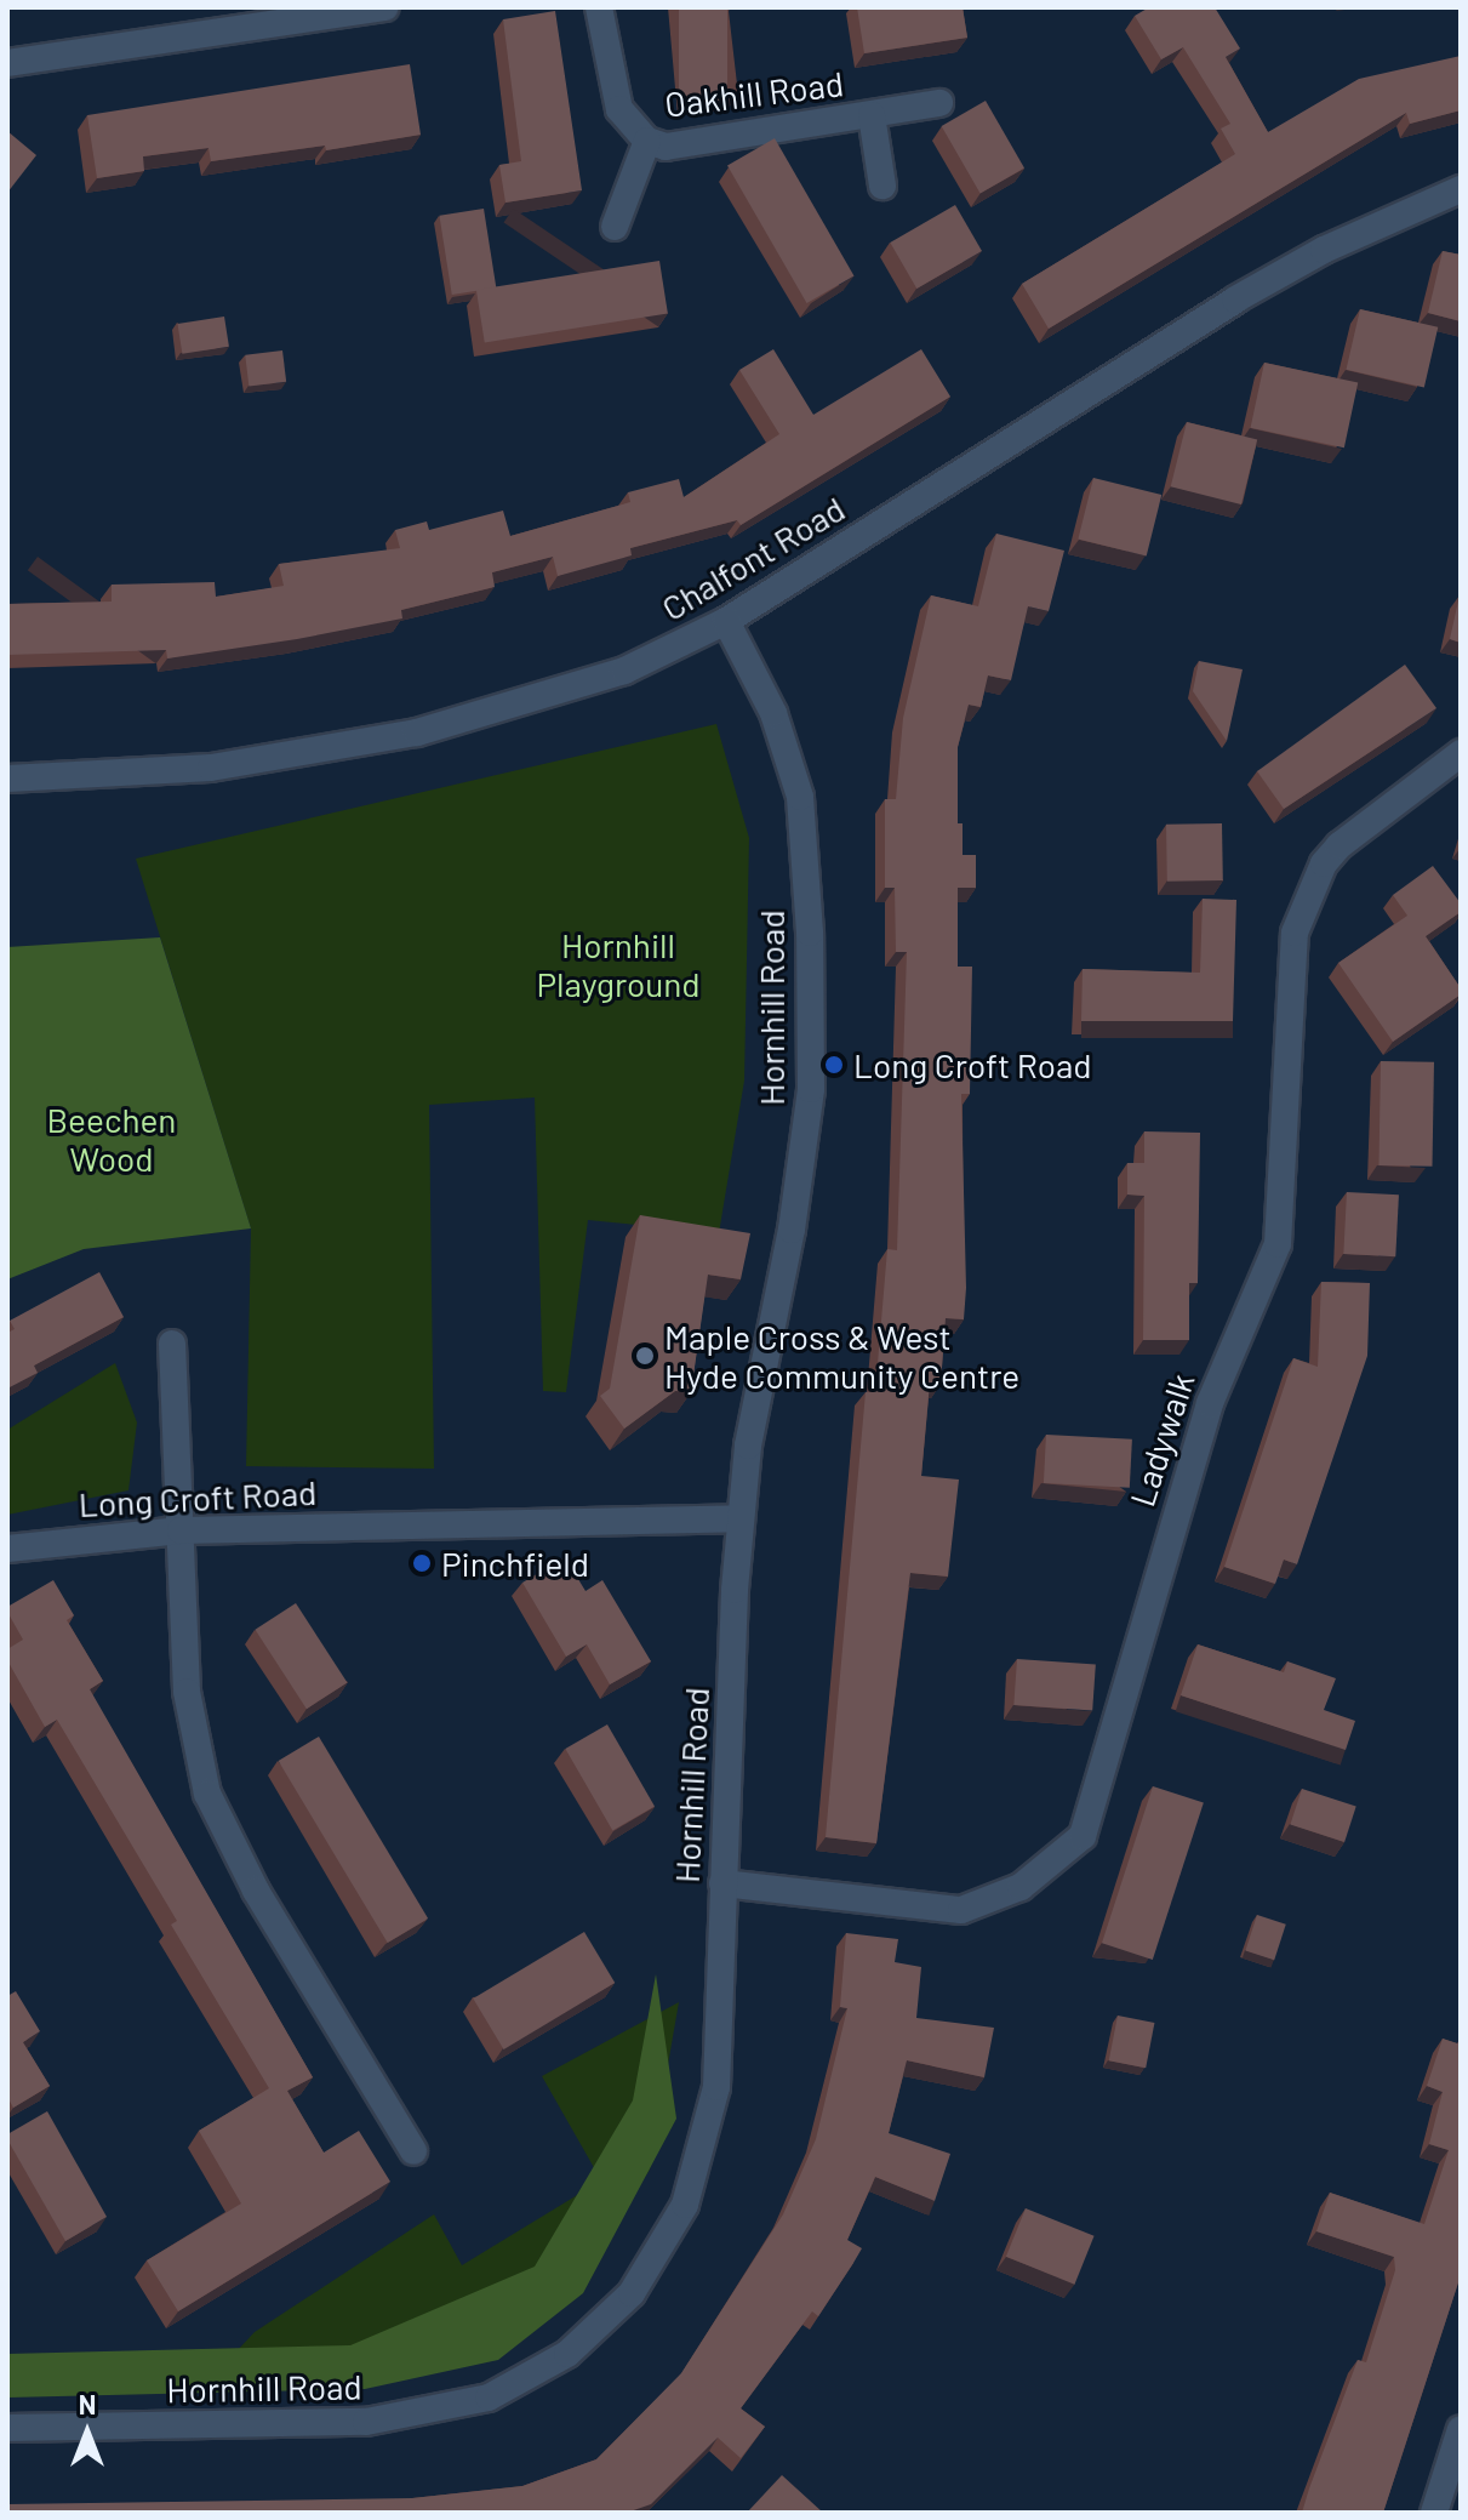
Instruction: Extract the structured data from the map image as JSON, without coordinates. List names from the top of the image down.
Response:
{
  "streets": {
    "street": [
      "Oakhill Road",
      "Chalfont Road",
      "Hornhill Road",
      "Ladywalk",
      "Long Croft Road"
    ]
  },
  "crossings": [
    ["Chalfont Road", "Hornhill Road"],
    ["Hornhill Road", "Ladywalk"],
    ["Hornhill Road", "Long Croft Road"]
  ],
  "parks": ["Hornhill Playground", "Beechen Wood"],
  "places": ["Long Croft Road", "Maple Cross & West Hyde Community Centre", "Pinchfield"],
  "north": "top"
}
